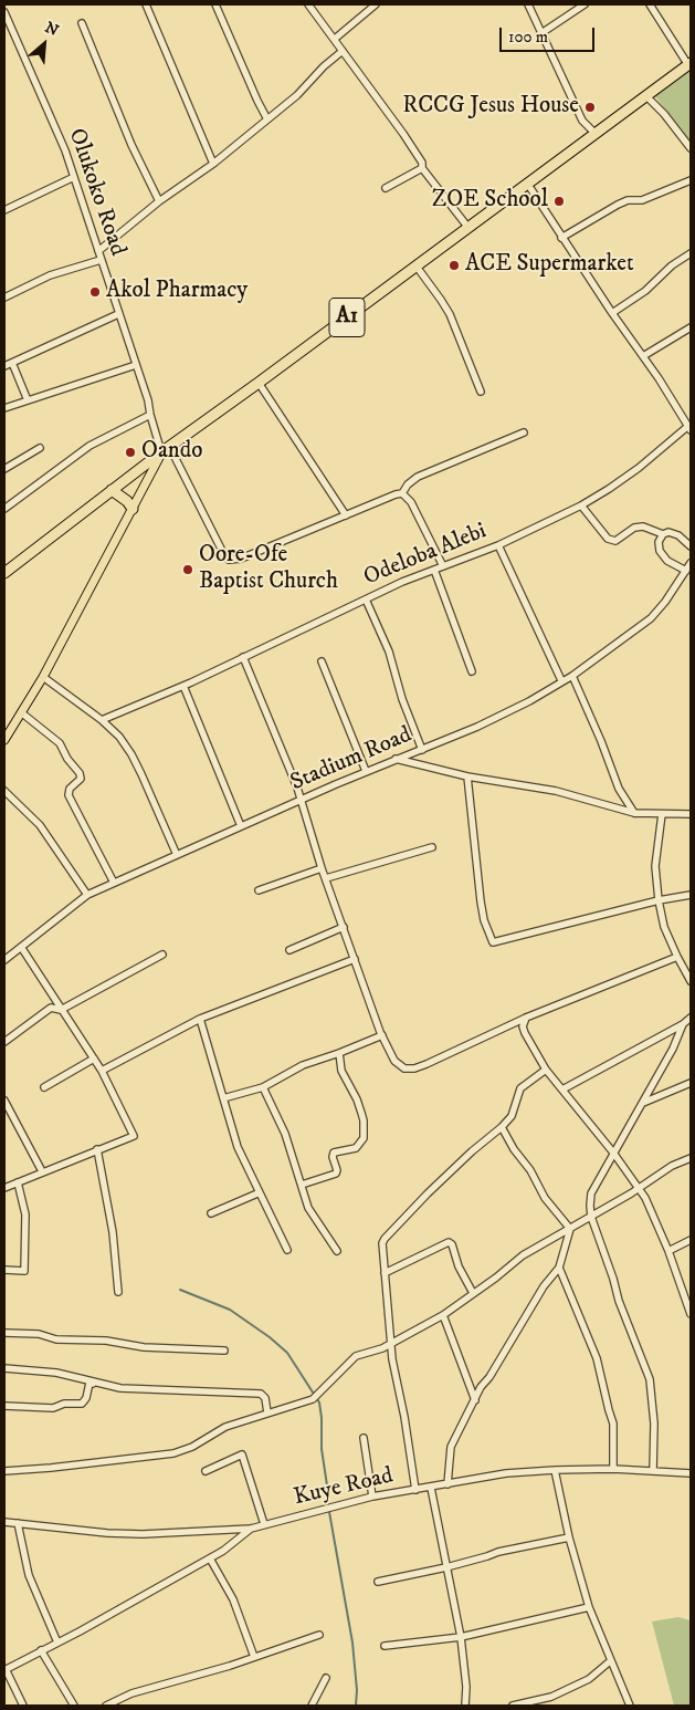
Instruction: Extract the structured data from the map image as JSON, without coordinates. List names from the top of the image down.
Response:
{
  "streets": {
    "highway": ["A1"],
    "street": [
      "Olukoko Road",
      "Odeloba Alebi",
      "Stadium Road",
      "Kuye Road"
    ]
  },
  "crossings": [
    ["Olukoko Road", "A1"]
  ],
  "places": [
    "RCCG Jesus House",
    "ZOE School",
    "ACE Supermarket",
    "Akol Pharmacy",
    "Oando",
    "Oore-Ofe Baptist Church"
  ],
  "scale_bar": "100 m",
  "north": "top right"
}
